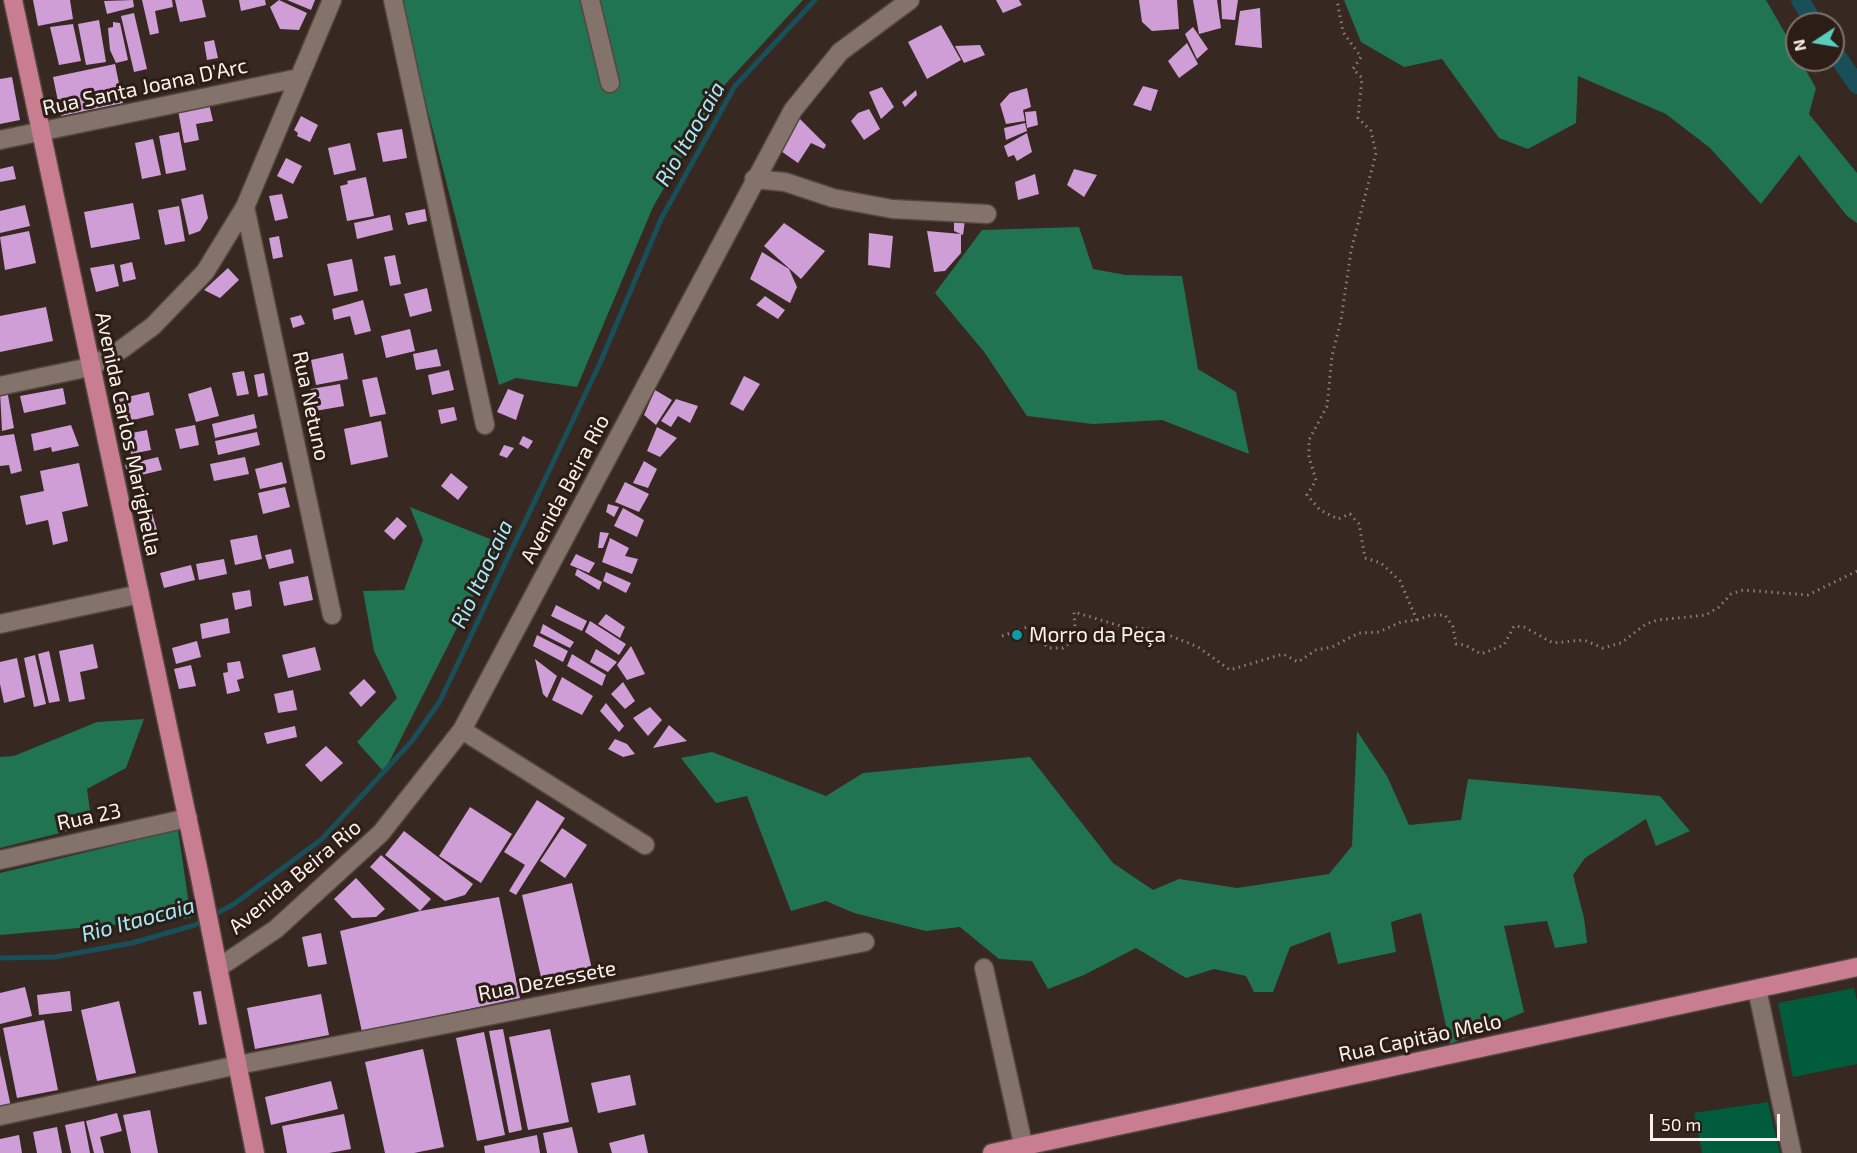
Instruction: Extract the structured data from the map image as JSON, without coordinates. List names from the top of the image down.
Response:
{
  "streets": {
    "main road": ["Avenida Carlos Marighella", "Rua Capitão Melo"],
    "street": [
      "Rua Santa Joana D'Arc",
      "Rua Netuno",
      "Avenida Beira Rio",
      "Rua 23",
      "Rua Dezessete"
    ]
  },
  "crossings": [
    ["Rua Santa Joana D'Arc", "Avenida Carlos Marighella"],
    ["Avenida Carlos Marighella", "Avenida Beira Rio"],
    ["Avenida Carlos Marighella", "Rua 23"],
    ["Avenida Carlos Marighella", "Rua Dezessete"]
  ],
  "water": ["Rio Itaocaia"],
  "places": ["Morro da Peça"],
  "scale_bar": "50 m",
  "north": "left"
}
